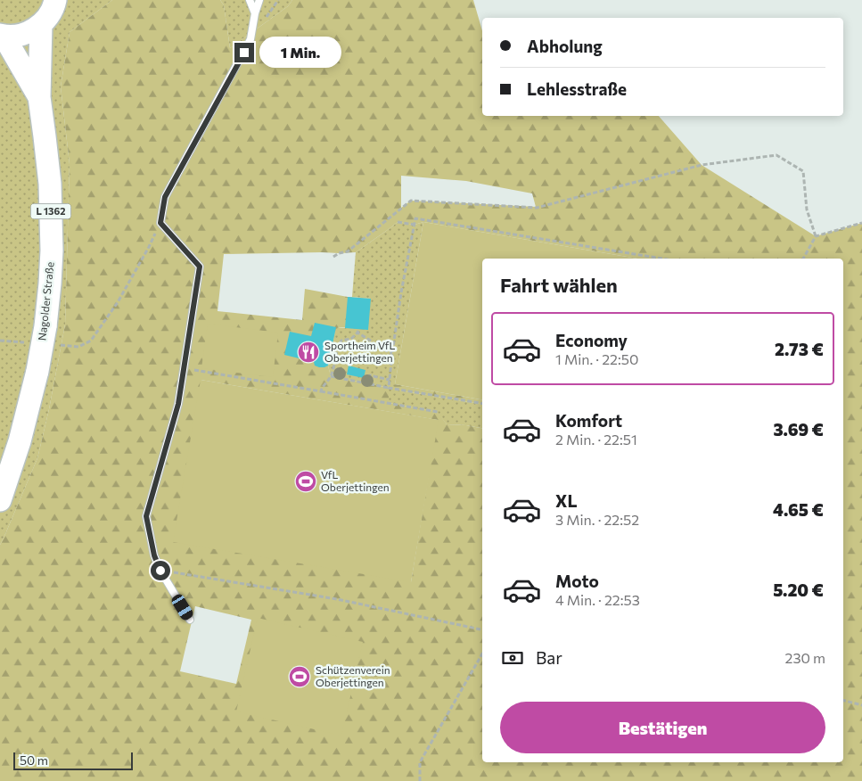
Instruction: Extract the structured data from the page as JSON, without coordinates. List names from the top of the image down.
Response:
{
  "streets": {
    "main road": ["L 1362", "Nagolder Straße"]
  },
  "places": {
    "restaurant": ["Sportheim VfL Oberjettingen"],
    "sports": ["VfL Oberjettingen", "Schützenverein Oberjettingen"]
  },
  "scale_bar": "50 m",
  "page": {
    "banner": ["Abholung", "Lehlesstraße"],
    "bubble": "1 Min.",
    "heading": "Fahrt wählen",
    "list": [
      {
        "name": "Economy",
        "note": "1 Min. · 22:50",
        "value": "2.73 €"
      },
      {
        "name": "Komfort",
        "note": "2 Min. · 22:51",
        "value": "3.69 €"
      },
      {
        "name": "XL",
        "note": "3 Min. · 22:52",
        "value": "4.65 €"
      },
      {
        "name": "Moto",
        "note": "4 Min. · 22:53",
        "value": "5.20 €"
      }
    ],
    "pay": ["Bar", "230 m"],
    "buttons": "Bestätigen",
    "scale": "50 m"
  }
}
